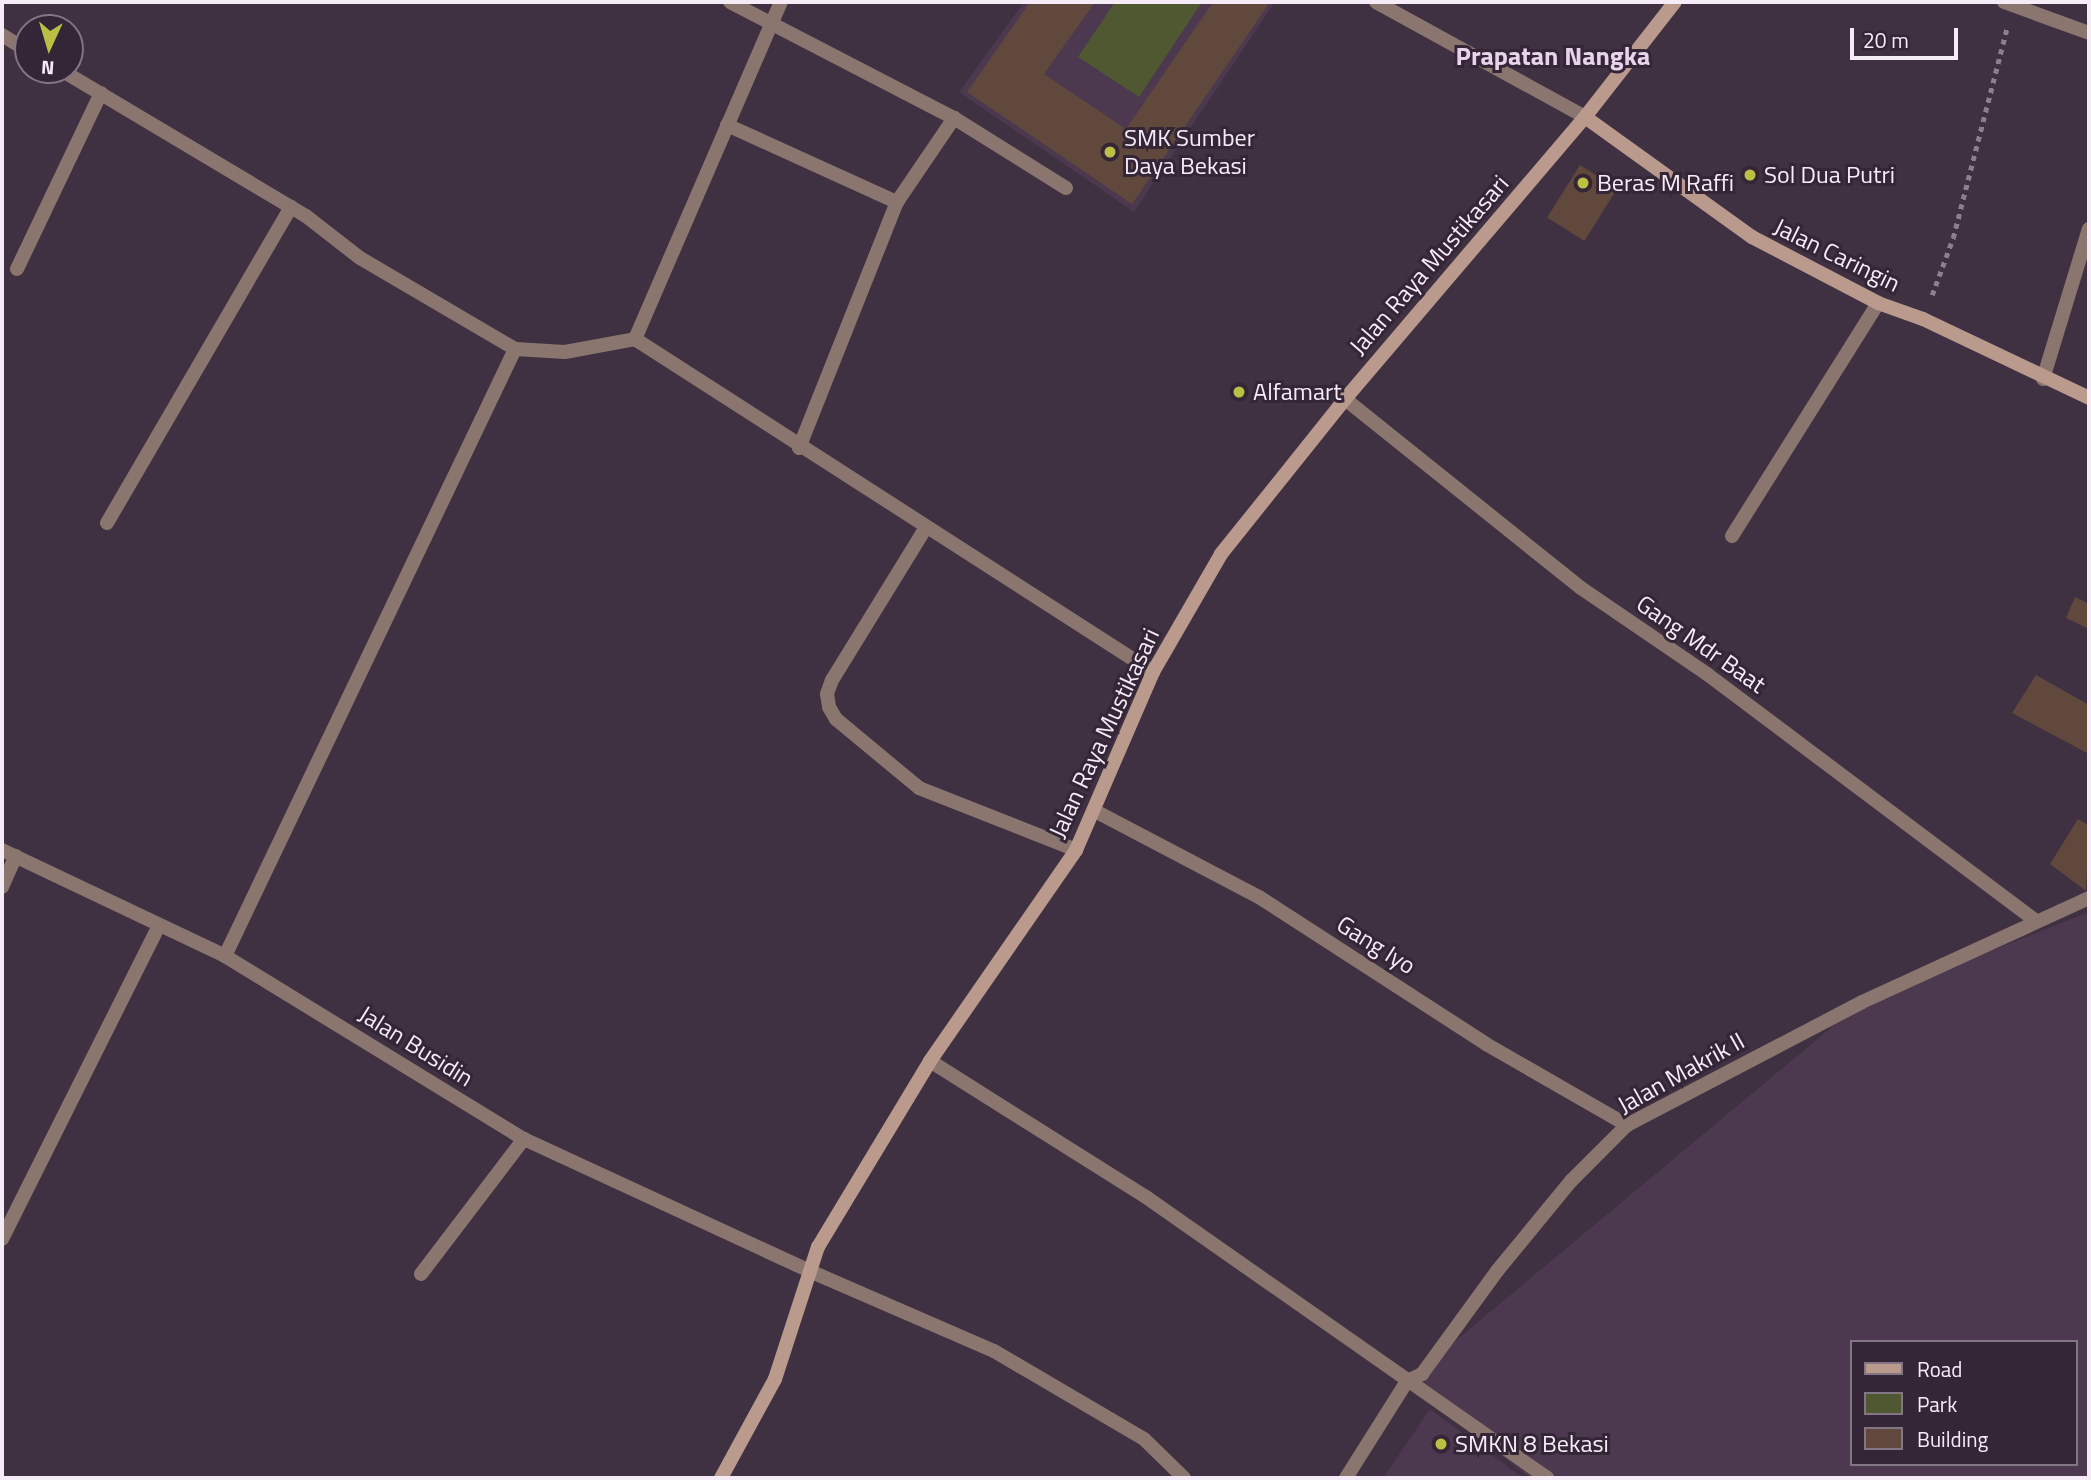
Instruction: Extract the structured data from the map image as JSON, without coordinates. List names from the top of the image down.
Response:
{
  "streets": {
    "main road": ["Jalan Caringin", "Jalan Raya Mustikasari"],
    "street": [
      "Gang Mdr Baat",
      "Gang Iyo",
      "Jalan Busidin",
      "Jalan Makrik II"
    ]
  },
  "crossings": [
    ["Jalan Caringin", "Jalan Raya Mustikasari"],
    ["Jalan Raya Mustikasari", "Gang Mdr Baat"],
    ["Jalan Raya Mustikasari", "Gang Iyo"],
    ["Jalan Raya Mustikasari", "Jalan Busidin"],
    ["Gang Mdr Baat", "Jalan Makrik II"],
    ["Gang Iyo", "Jalan Makrik II"]
  ],
  "districts": ["Prapatan Nangka"],
  "places": [
    "SMK Sumber Daya Bekasi",
    "Sol Dua Putri",
    "Beras M Raffi",
    "Alfamart",
    "SMKN 8 Bekasi"
  ],
  "legend": ["Road", "Park", "Building"],
  "scale_bar": "20 m",
  "north": "bottom"
}
